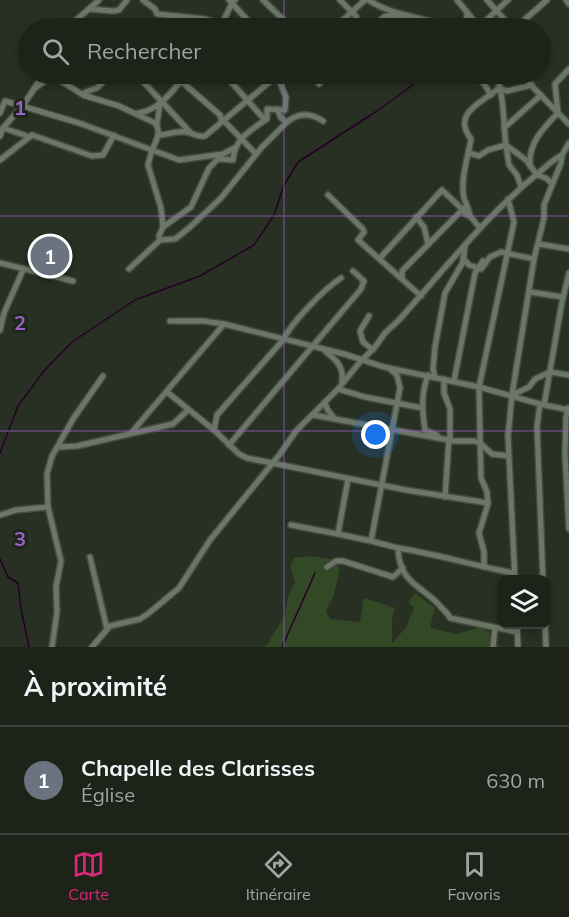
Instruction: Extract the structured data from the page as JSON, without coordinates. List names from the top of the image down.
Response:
{
  "page": {
    "search": "Rechercher",
    "pins": "1",
    "heading": "À proximité",
    "list": [
      {
        "mark": "1",
        "name": "Chapelle des Clarisses",
        "note": "Église",
        "value": "630 m"
      }
    ],
    "nav": ["Carte", "Itinéraire", "Favoris"]
  },
  "grid": {
    "rows": ["1", "2", "3"]
  }
}
